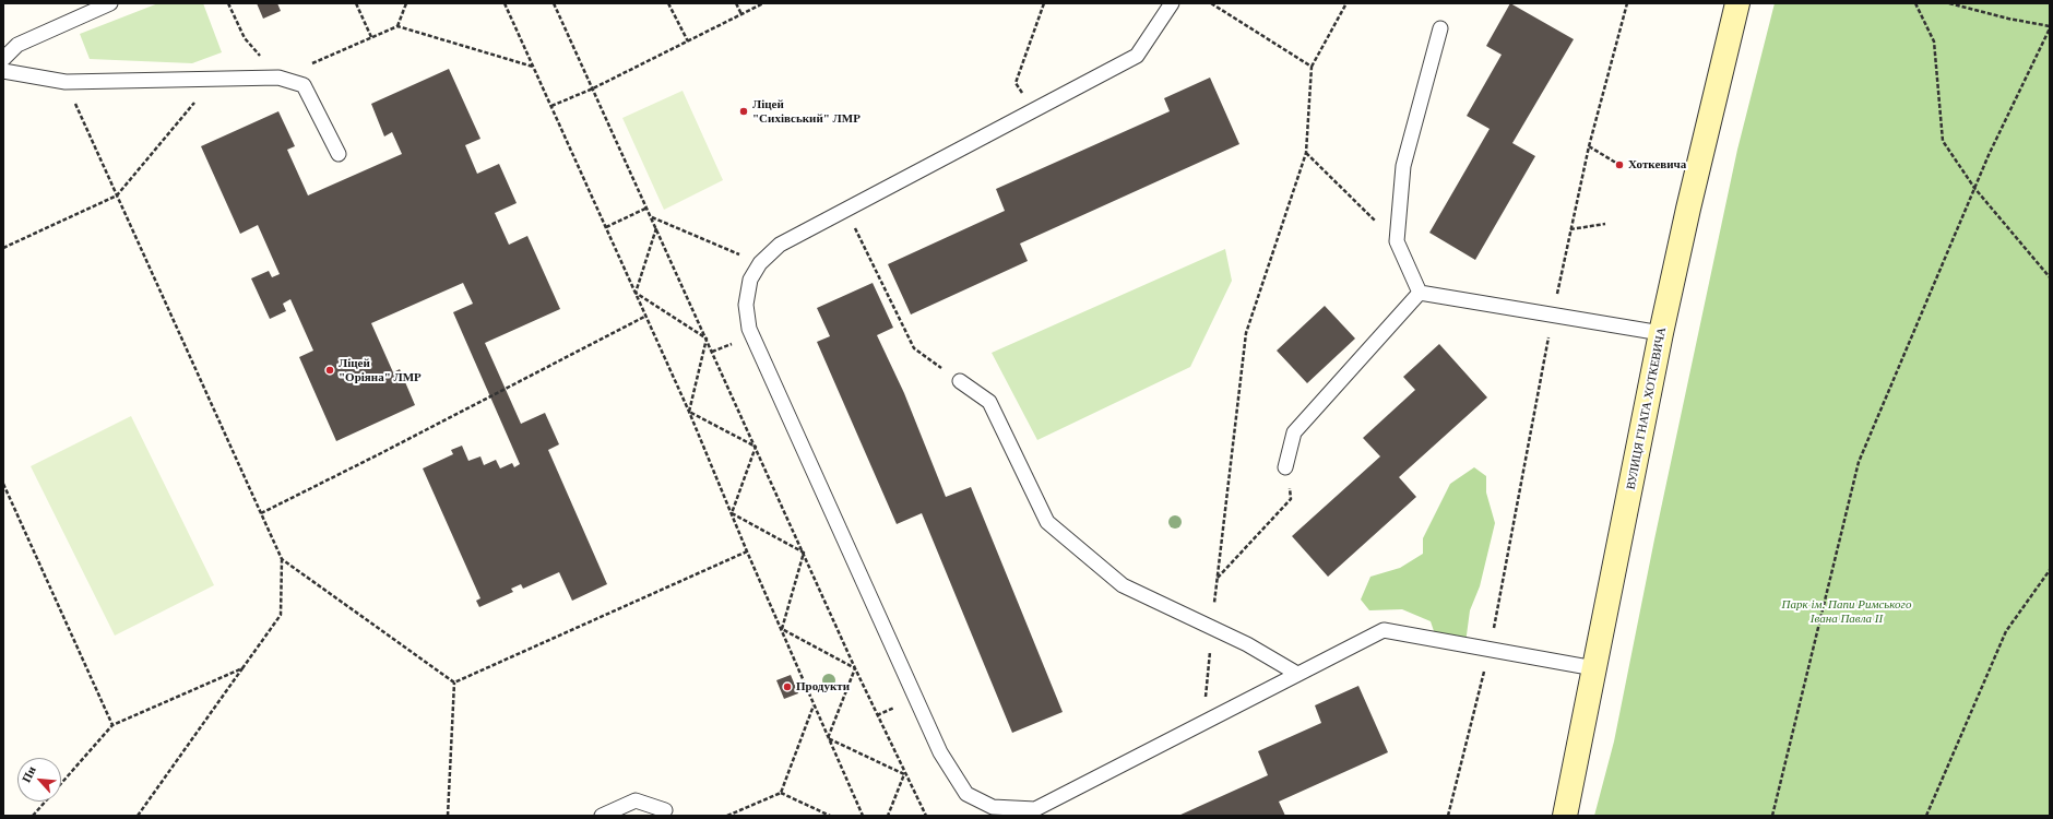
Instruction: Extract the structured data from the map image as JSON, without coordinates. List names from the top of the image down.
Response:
{
  "streets": {
    "street": ["ВУЛИЦЯ ГНАТА ХОТКЕВИЧА"]
  },
  "parks": ["Парк ім. Папи Римського Івана Павла ІІ"],
  "places": [
    "Ліцей \"Сихівський\" ЛМР",
    "Хоткевича",
    "Ліцей \"Оріяна\" ЛМР",
    "Продукти"
  ],
  "north": "top left"
}
